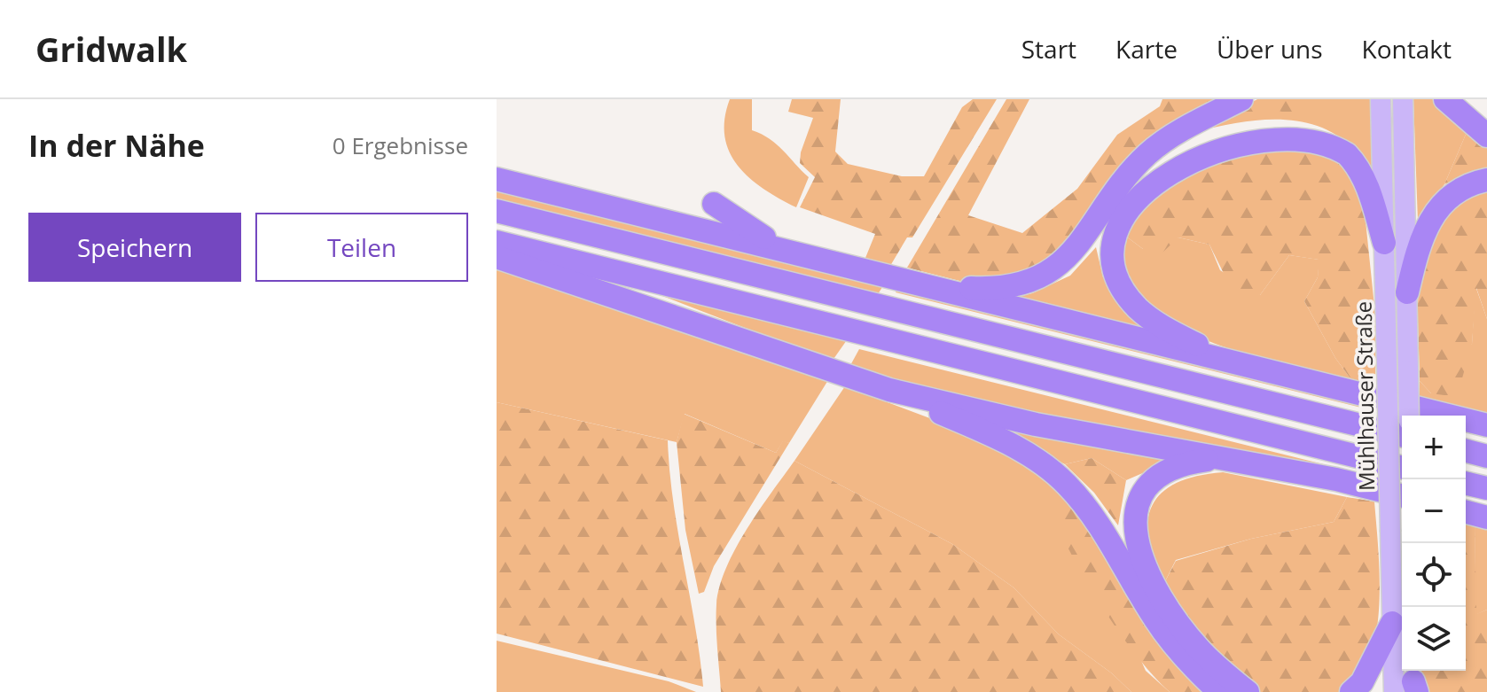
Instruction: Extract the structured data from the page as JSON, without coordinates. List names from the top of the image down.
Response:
{
  "streets": {
    "main road": ["Mühlhauser Straße"]
  },
  "page": {
    "header": "Gridwalk",
    "nav": [
      "Start",
      "Karte",
      "Über uns",
      "Kontakt"
    ],
    "heading": ["In der Nähe", "0 Ergebnisse"],
    "buttons": ["Speichern", "Teilen"],
    "map_buttons": ["+", "−"]
  }
}
